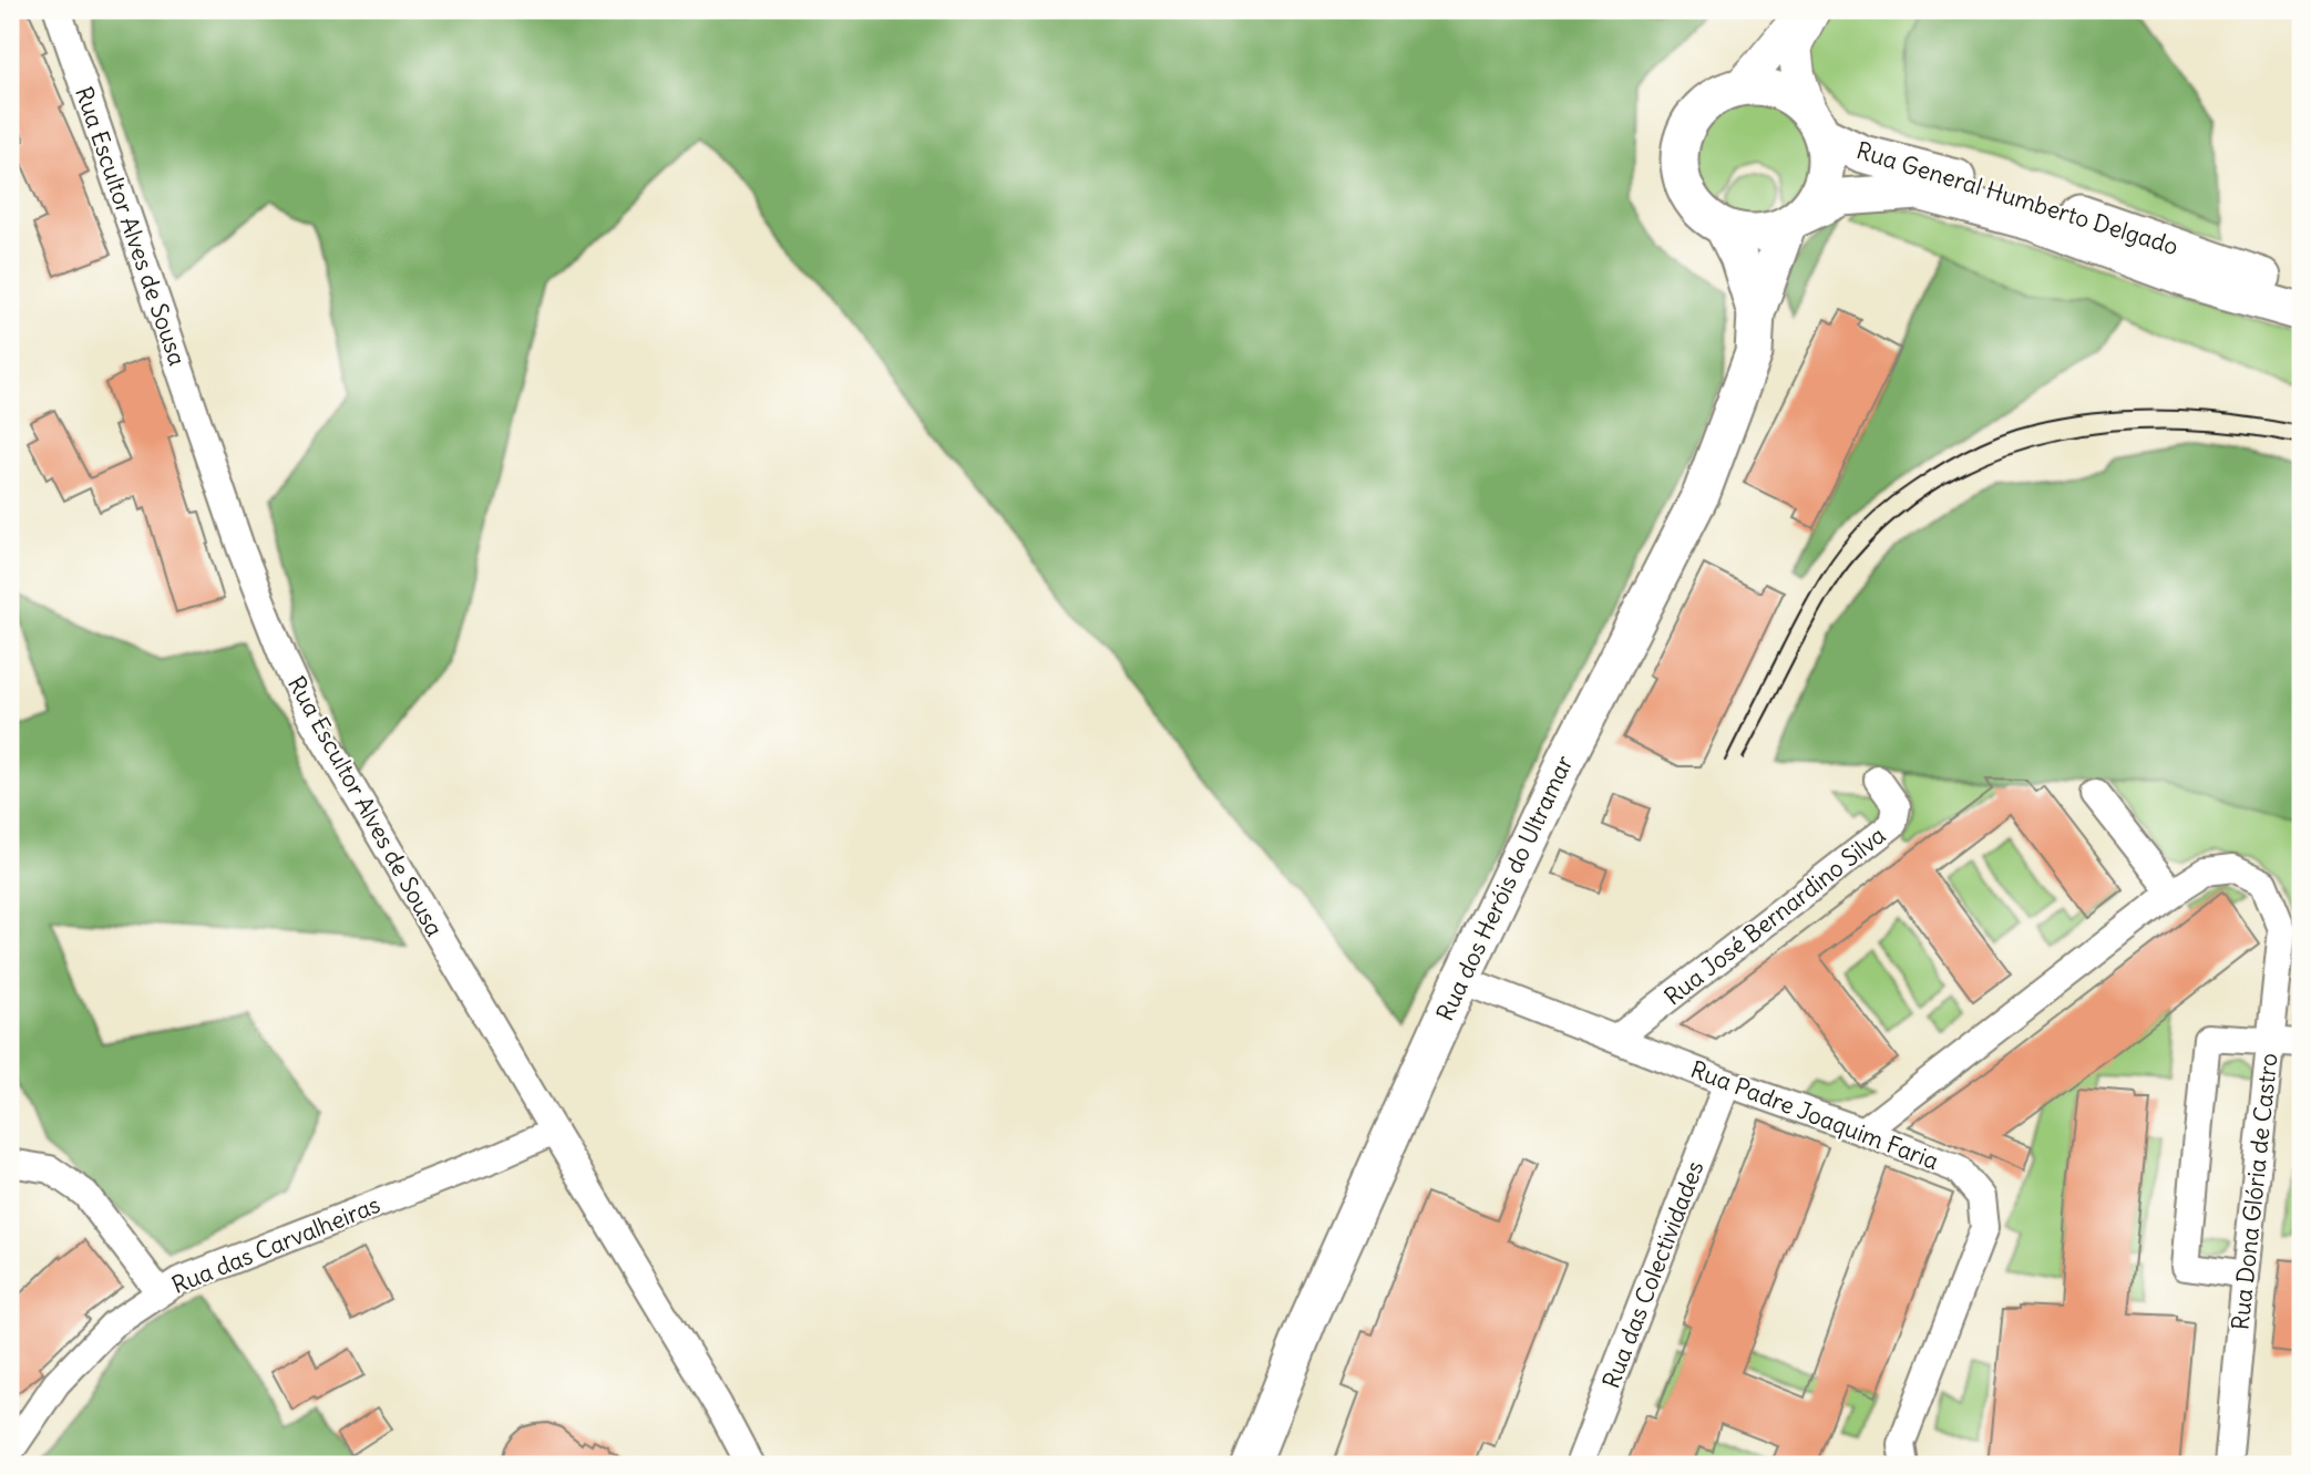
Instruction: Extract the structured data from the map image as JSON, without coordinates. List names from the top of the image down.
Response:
{
  "streets": {
    "main road": ["Rua General Humberto Delgado", "Rua dos Heróis do Ultramar"],
    "street": [
      "Rua Escultor Alves de Sousa",
      "Rua José Bernardino Silva",
      "Rua Padre Joaquim Faria",
      "Rua Dona Glória de Castro",
      "Rua das Carvalheiras",
      "Rua das Colectividades"
    ]
  },
  "crossings": [
    ["Rua General Humberto Delgado", "Rua dos Heróis do Ultramar"],
    ["Rua Escultor Alves de Sousa", "Rua das Carvalheiras"],
    ["Rua dos Heróis do Ultramar", "Rua Padre Joaquim Faria"],
    ["Rua José Bernardino Silva", "Rua Padre Joaquim Faria"],
    ["Rua Padre Joaquim Faria", "Rua Dona Glória de Castro"],
    ["Rua Padre Joaquim Faria", "Rua das Colectividades"]
  ]
}
